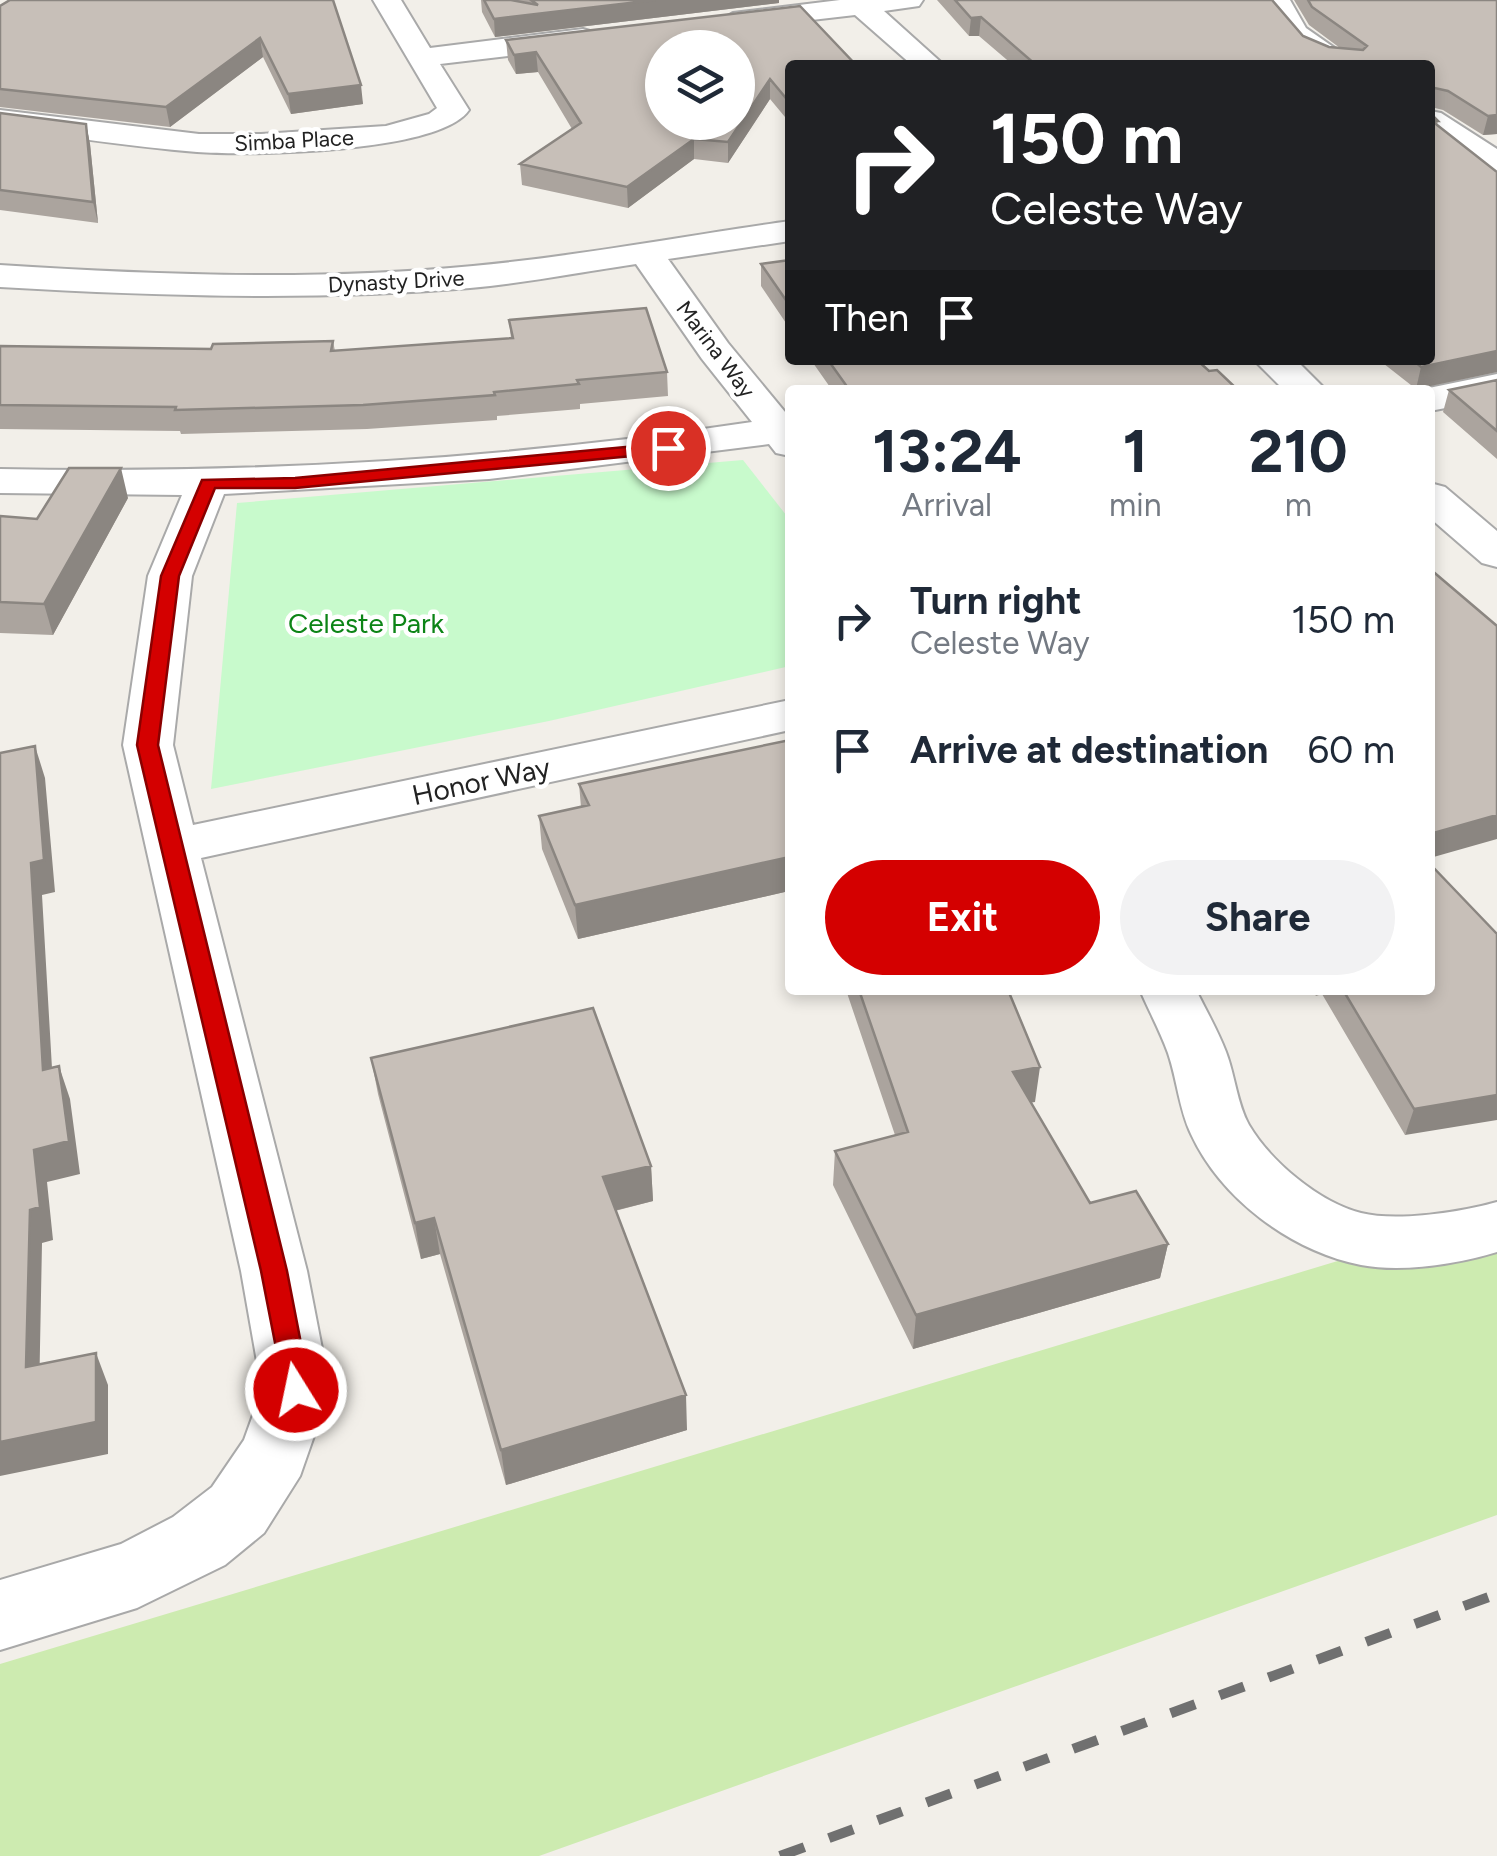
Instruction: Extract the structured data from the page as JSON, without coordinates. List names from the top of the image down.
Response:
{
  "streets": {
    "street": [
      "Simba Place",
      "Dynasty Drive",
      "Marina Way",
      "Honor Way"
    ]
  },
  "crossings": [
    ["Dynasty Drive", "Marina Way"]
  ],
  "parks": ["Celeste Park"],
  "page": {
    "turn": ["150 m", "Celeste Way"],
    "then": "Then",
    "eta": [
      "13:24",
      "Arrival",
      "1",
      "min",
      "210",
      "m"
    ],
    "list": [
      {
        "name": "Turn right",
        "note": "Celeste Way",
        "value": "150 m"
      },
      {
        "name": "Arrive at destination",
        "value": "60 m"
      }
    ],
    "buttons": ["Exit", "Share"]
  }
}
